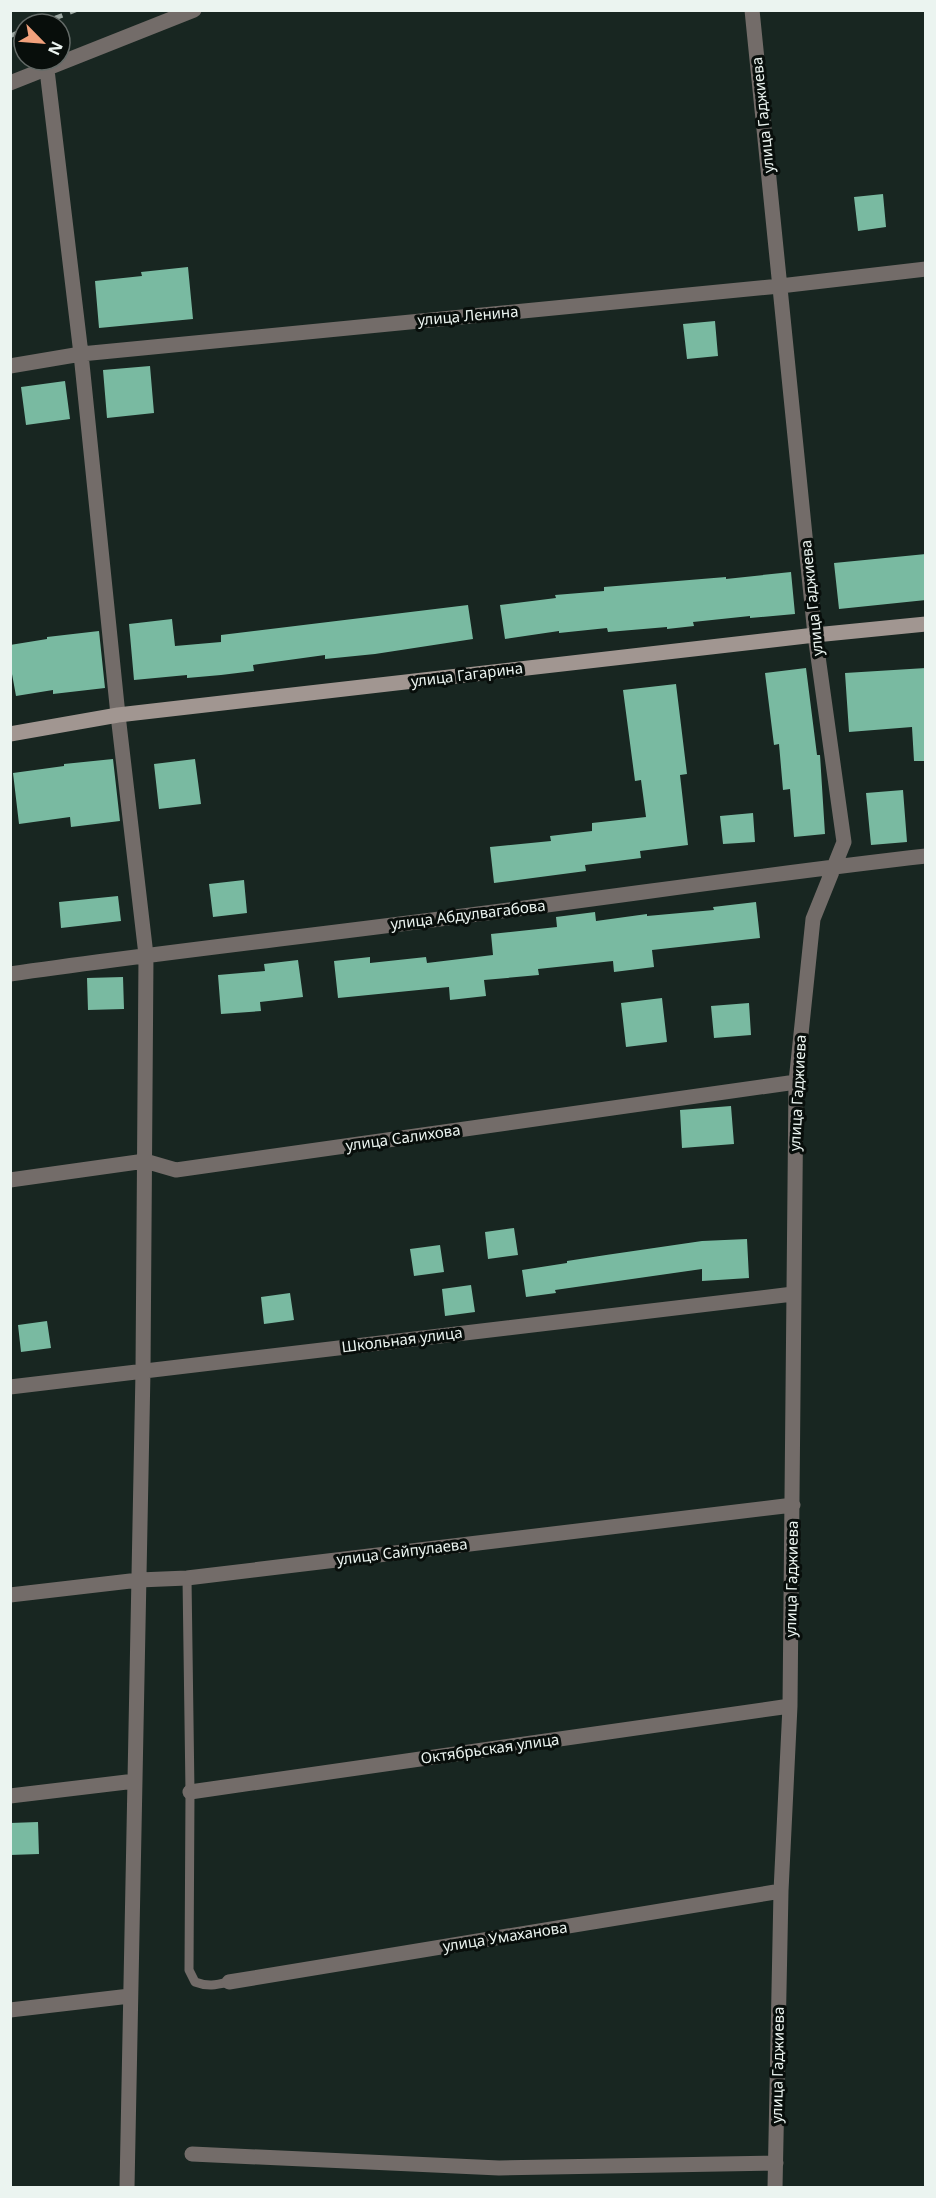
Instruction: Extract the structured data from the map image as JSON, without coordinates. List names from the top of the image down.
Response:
{
  "streets": {
    "street": [
      "улица Гаджиева",
      "улица Ленина",
      "улица Гагарина",
      "улица Абдулвагабова",
      "улица Салихова",
      "Школьная улица",
      "улица Сайпулаева",
      "Октябрьская улица",
      "улица Умаханова"
    ]
  },
  "crossings": [
    ["улица Гаджиева", "улица Ленина"],
    ["улица Гаджиева", "улица Гагарина"],
    ["улица Гаджиева", "улица Абдулвагабова"],
    ["улица Гаджиева", "улица Салихова"],
    ["улица Гаджиева", "Школьная улица"],
    ["улица Гаджиева", "улица Сайпулаева"],
    ["улица Гаджиева", "Октябрьская улица"],
    ["улица Гаджиева", "улица Умаханова"]
  ],
  "north": "bottom right"
}
